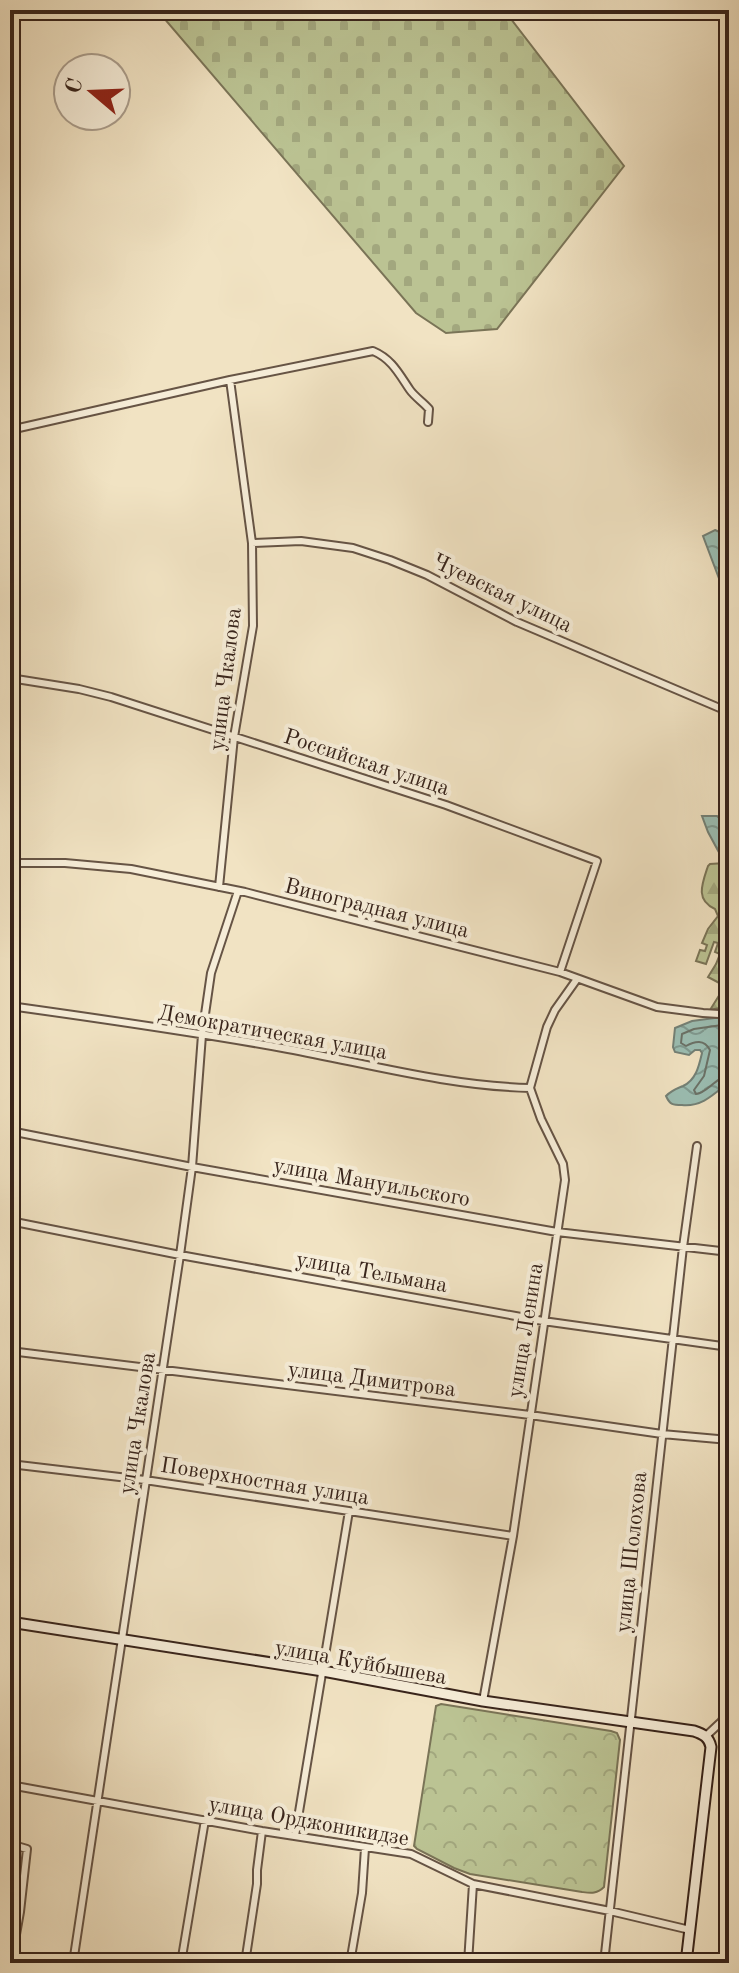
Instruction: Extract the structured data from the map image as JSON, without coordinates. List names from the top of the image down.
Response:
{
  "streets": {
    "street": [
      "Чуевская улица",
      "улица Чкалова",
      "Российская улица",
      "Виноградная улица",
      "Демократическая улица",
      "улица Мануильского",
      "улица Тельмана",
      "улица Ленина",
      "улица Димитрова",
      "Поверхностная улица",
      "улица Шолохова",
      "улица Куйбышева",
      "улица Орджоникидзе"
    ]
  },
  "crossings": [
    ["Чуевская улица", "улица Чкалова"],
    ["улица Чкалова", "Российская улица"],
    ["улица Чкалова", "Виноградная улица"],
    ["улица Чкалова", "Демократическая улица"],
    ["улица Чкалова", "улица Мануильского"],
    ["улица Чкалова", "улица Тельмана"],
    ["улица Чкалова", "улица Димитрова"],
    ["улица Чкалова", "Поверхностная улица"],
    ["улица Чкалова", "улица Куйбышева"],
    ["улица Чкалова", "улица Орджоникидзе"],
    ["Российская улица", "Виноградная улица"],
    ["Демократическая улица", "улица Ленина"],
    ["улица Мануильского", "улица Ленина"],
    ["улица Мануильского", "улица Шолохова"],
    ["улица Тельмана", "улица Ленина"],
    ["улица Тельмана", "улица Шолохова"],
    ["улица Ленина", "улица Димитрова"],
    ["улица Ленина", "Поверхностная улица"],
    ["улица Ленина", "улица Куйбышева"],
    ["улица Димитрова", "улица Шолохова"],
    ["улица Шолохова", "улица Куйбышева"],
    ["улица Шолохова", "улица Орджоникидзе"]
  ],
  "north": "left"
}
